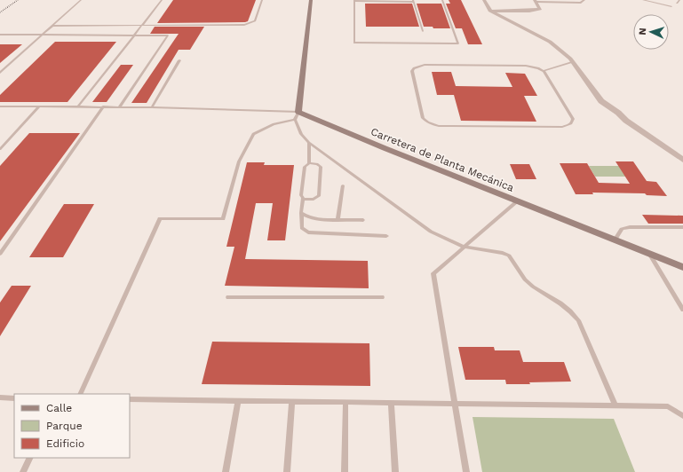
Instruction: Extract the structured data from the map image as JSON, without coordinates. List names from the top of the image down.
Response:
{
  "streets": {
    "street": ["Carretera de Planta Mecánica"]
  },
  "legend": ["Calle", "Parque", "Edificio"],
  "north": "left"
}
